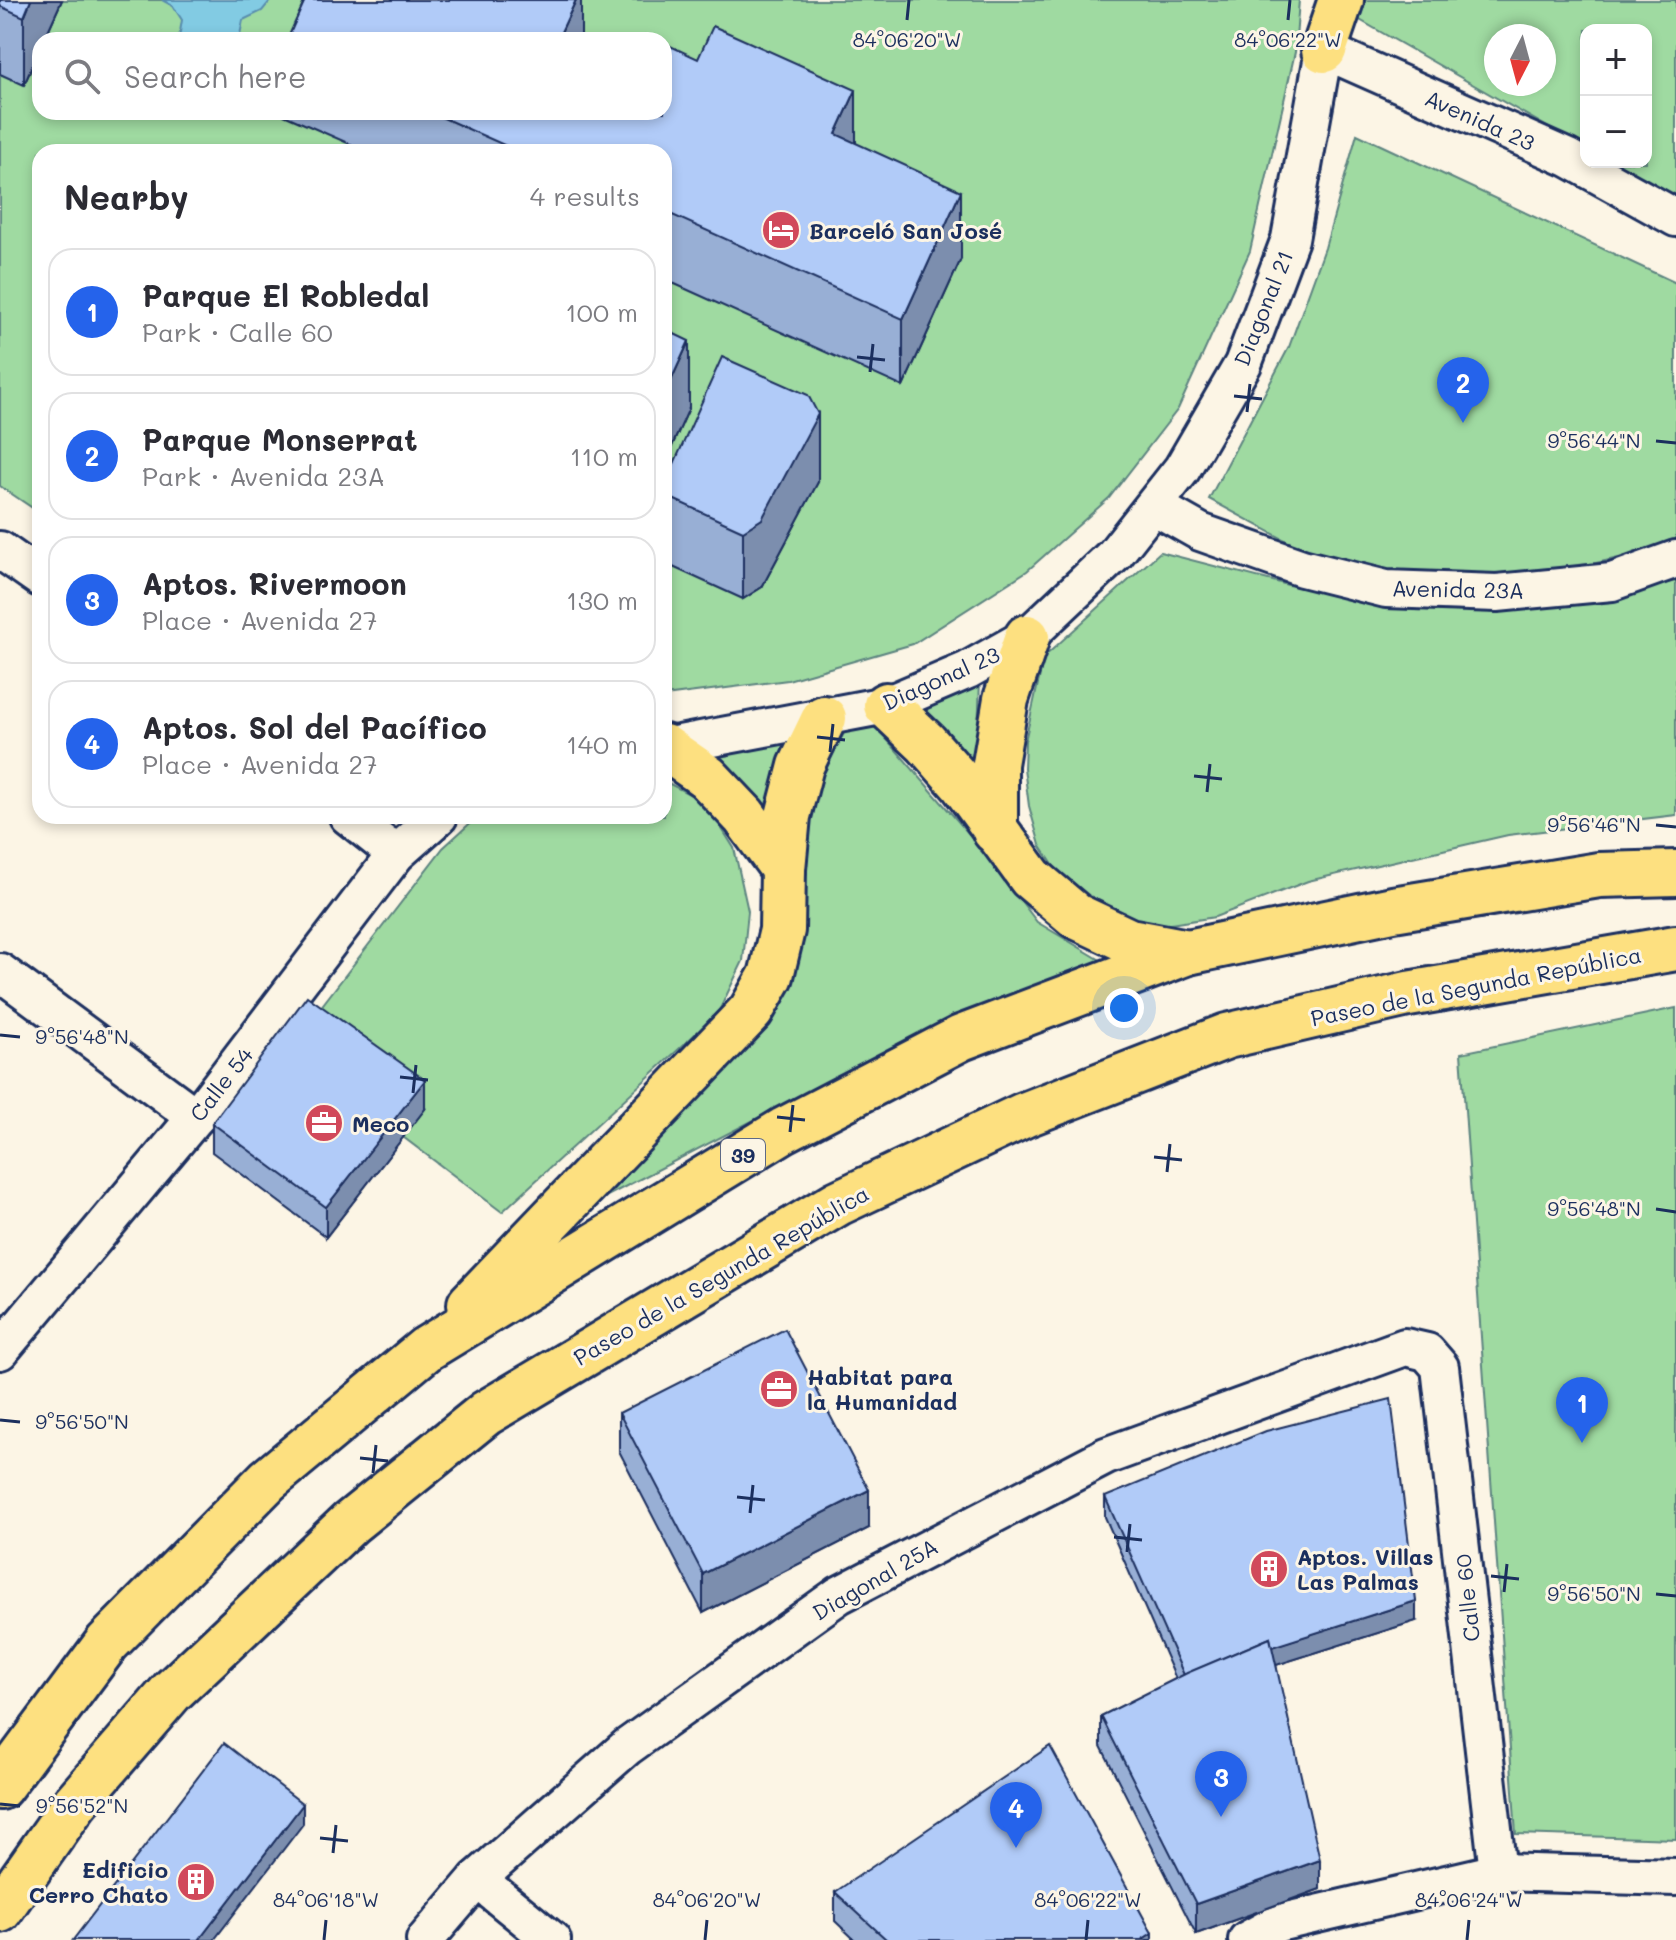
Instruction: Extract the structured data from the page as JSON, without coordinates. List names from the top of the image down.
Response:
{
  "streets": {
    "highway": ["Paseo de la Segunda República", "39"],
    "street": [
      "Avenida 23",
      "Diagonal 21",
      "Avenida 23A",
      "Diagonal 23",
      "Calle 54",
      "Diagonal 25A",
      "Calle 60"
    ]
  },
  "crossings": [
    ["Avenida 23", "Diagonal 21"],
    ["Diagonal 21", "Avenida 23A"],
    ["Diagonal 21", "Diagonal 23"],
    ["Diagonal 25A", "Calle 60"]
  ],
  "places": {
    "hotel": ["Barceló San José"],
    "office": ["Meco", "Habitat para la Humanidad"],
    "building": ["Aptos. Villas Las Palmas", "Edificio Cerro Chato"]
  },
  "north": "bottom",
  "page": {
    "map_buttons": ["+", "−"],
    "search": "Search here",
    "heading": ["Nearby", "4 results"],
    "list": [
      {
        "mark": "1",
        "name": "Parque El Robledal",
        "note": "Park · Calle 60",
        "value": "100 m"
      },
      {
        "mark": "2",
        "name": "Parque Monserrat",
        "note": "Park · Avenida 23A",
        "value": "110 m"
      },
      {
        "mark": "3",
        "name": "Aptos. Rivermoon",
        "note": "Place · Avenida 27",
        "value": "130 m"
      },
      {
        "mark": "4",
        "name": "Aptos. Sol del Pacífico",
        "note": "Place · Avenida 27",
        "value": "140 m"
      }
    ],
    "pins": [
      "2",
      "1",
      "3",
      "4"
    ]
  },
  "coordinates": [
    "84°06'20\"W",
    "84°06'22\"W",
    "9°56'44\"N",
    "9°56'46\"N",
    "9°56'48\"N",
    "9°56'50\"N",
    "9°56'52\"N",
    "84°06'18\"W",
    "84°06'24\"W"
  ]
}
